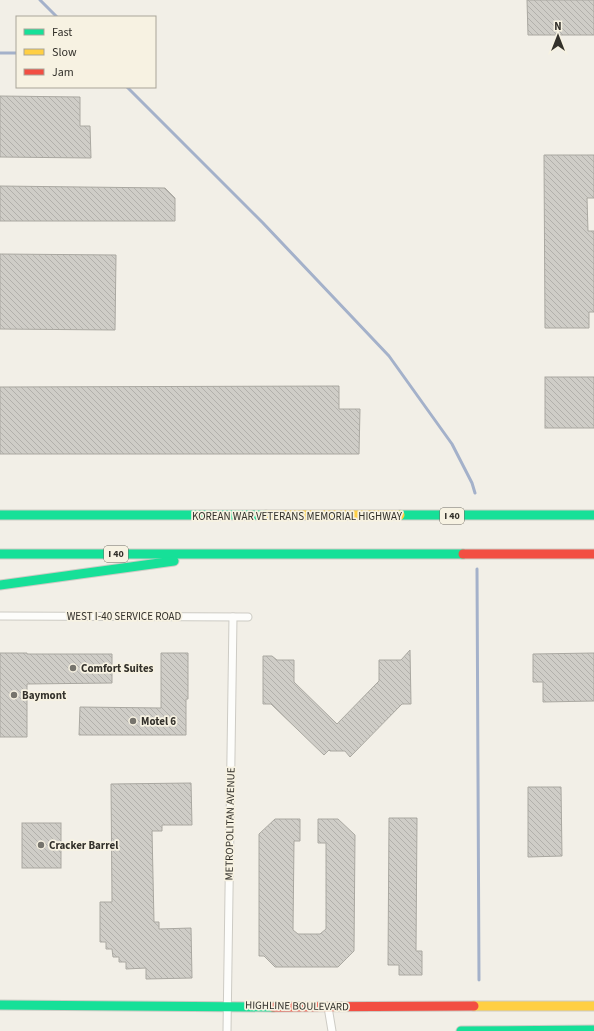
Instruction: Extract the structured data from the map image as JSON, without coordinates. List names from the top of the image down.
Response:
{
  "streets": {
    "main road": ["KOREAN WAR VETERANS MEMORIAL HIGHWAY", "I 40", "HIGHLINE BOULEVARD"],
    "street": ["WEST I-40 SERVICE ROAD", "METROPOLITAN AVENUE"]
  },
  "crossings": [
    ["WEST I-40 SERVICE ROAD", "METROPOLITAN AVENUE"],
    ["METROPOLITAN AVENUE", "HIGHLINE BOULEVARD"]
  ],
  "places": [
    "Comfort Suites",
    "Baymont",
    "Motel 6",
    "Cracker Barrel"
  ],
  "legend": ["Fast", "Slow", "Jam"],
  "north": "top"
}
